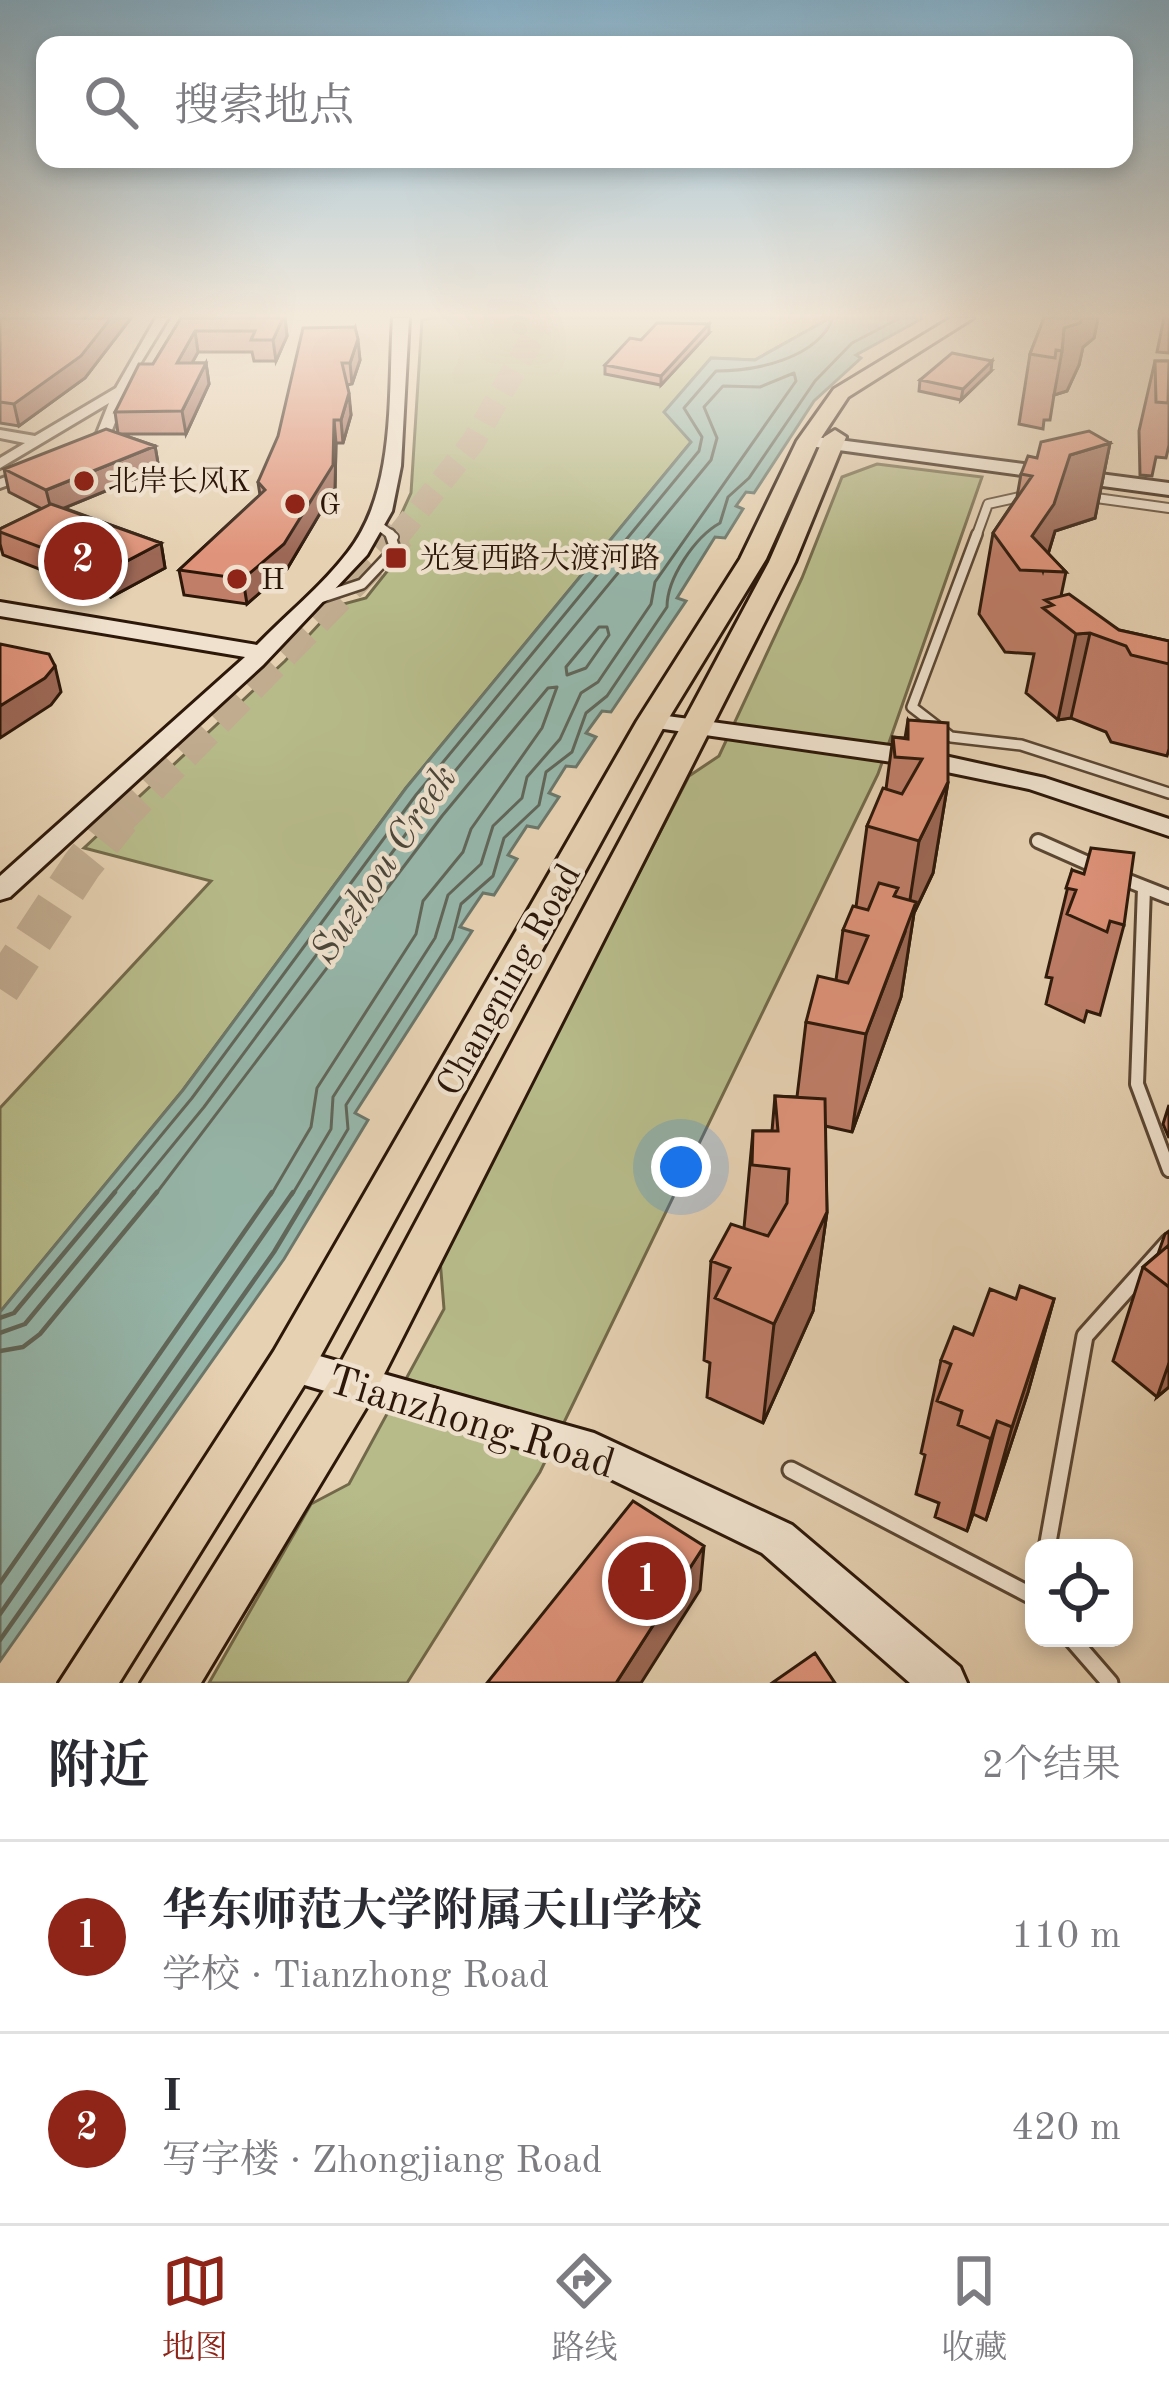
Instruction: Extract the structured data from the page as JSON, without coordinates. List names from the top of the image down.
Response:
{
  "streets": {
    "main road": ["Changning Road"],
    "street": ["Tianzhong Road"]
  },
  "crossings": [
    ["Changning Road", "Tianzhong Road"]
  ],
  "water": ["Suzhou Creek"],
  "places": {
    "other": ["北岸长风K", "G", "H"],
    "transit": ["光复西路大渡河路"]
  },
  "page": {
    "search": "搜索地点",
    "pins": ["2", "1"],
    "heading": ["附近", "2个结果"],
    "list": [
      {
        "mark": "1",
        "name": "华东师范大学附属天山学校",
        "note": "学校 · Tianzhong Road",
        "value": "110 m"
      },
      {
        "mark": "2",
        "name": "I",
        "note": "写字楼 · Zhongjiang Road",
        "value": "420 m"
      }
    ],
    "nav": ["地图", "路线", "收藏"]
  }
}
